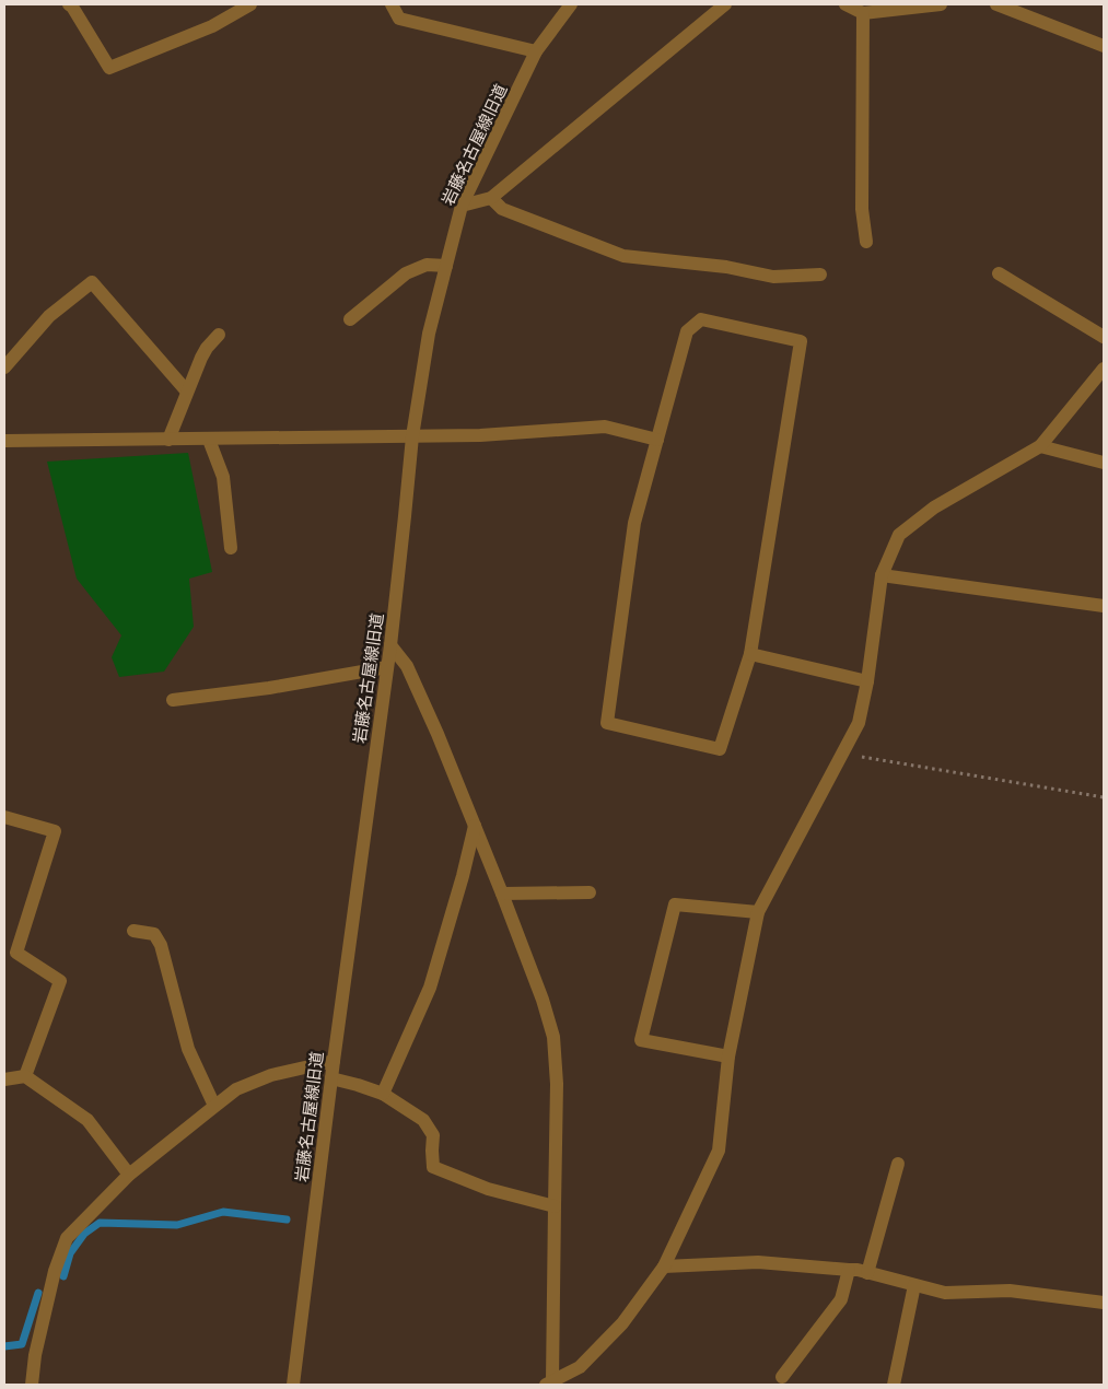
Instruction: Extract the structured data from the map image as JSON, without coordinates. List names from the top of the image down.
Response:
{
  "streets": {
    "street": ["岩藤名古屋線旧道"]
  }
}
